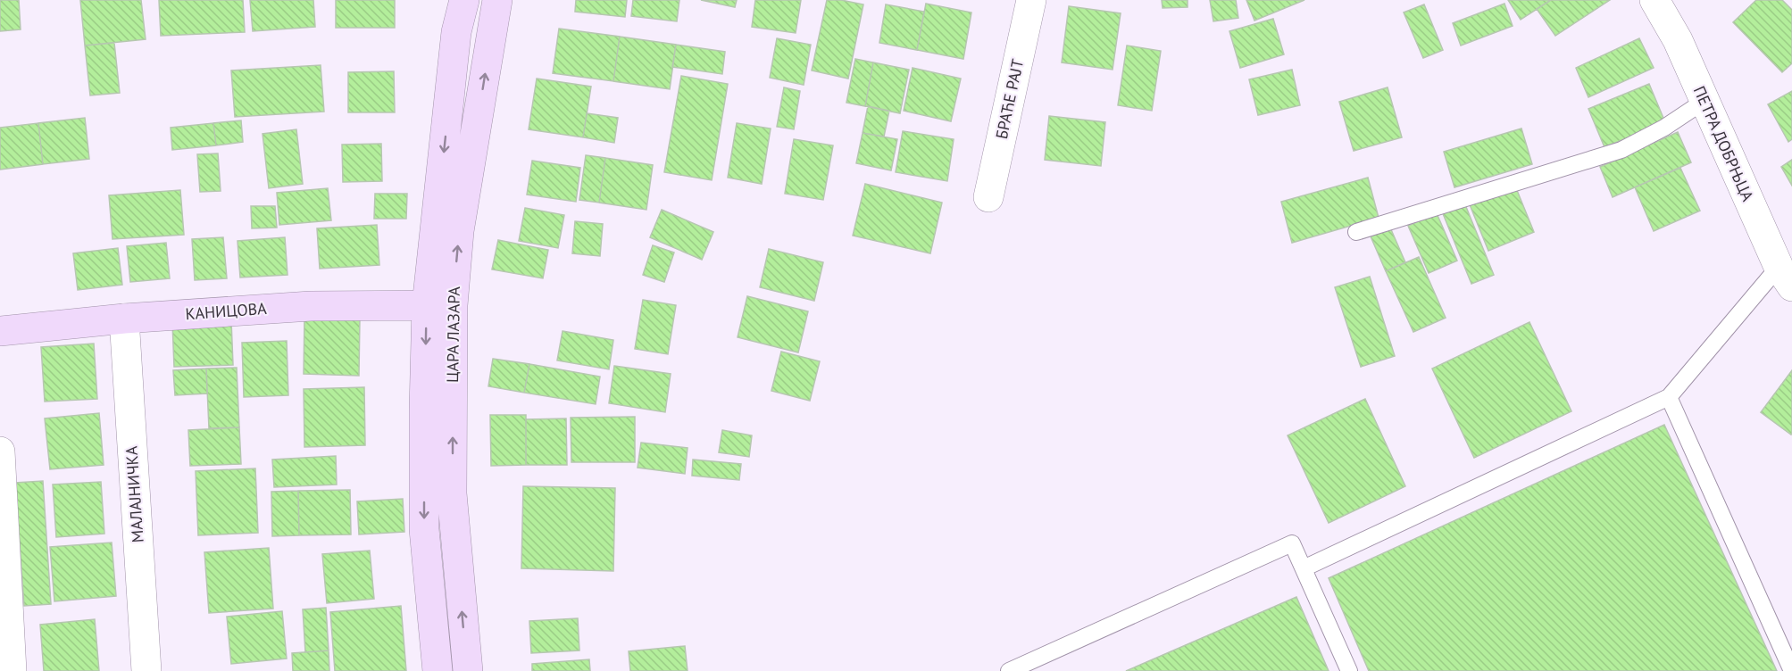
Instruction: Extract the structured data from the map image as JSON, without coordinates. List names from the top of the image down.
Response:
{
  "streets": {
    "main road": ["КАНИЦОВА", "ЦАРА ЛАЗАРА"],
    "street": ["БРАЋЕ РАЈТ", "ПЕТРА ДОБРЊЦА", "МАЛАЈНИЧКА"]
  },
  "crossings": [
    ["КАНИЦОВА", "ЦАРА ЛАЗАРА"],
    ["КАНИЦОВА", "МАЛАЈНИЧКА"]
  ]
}
